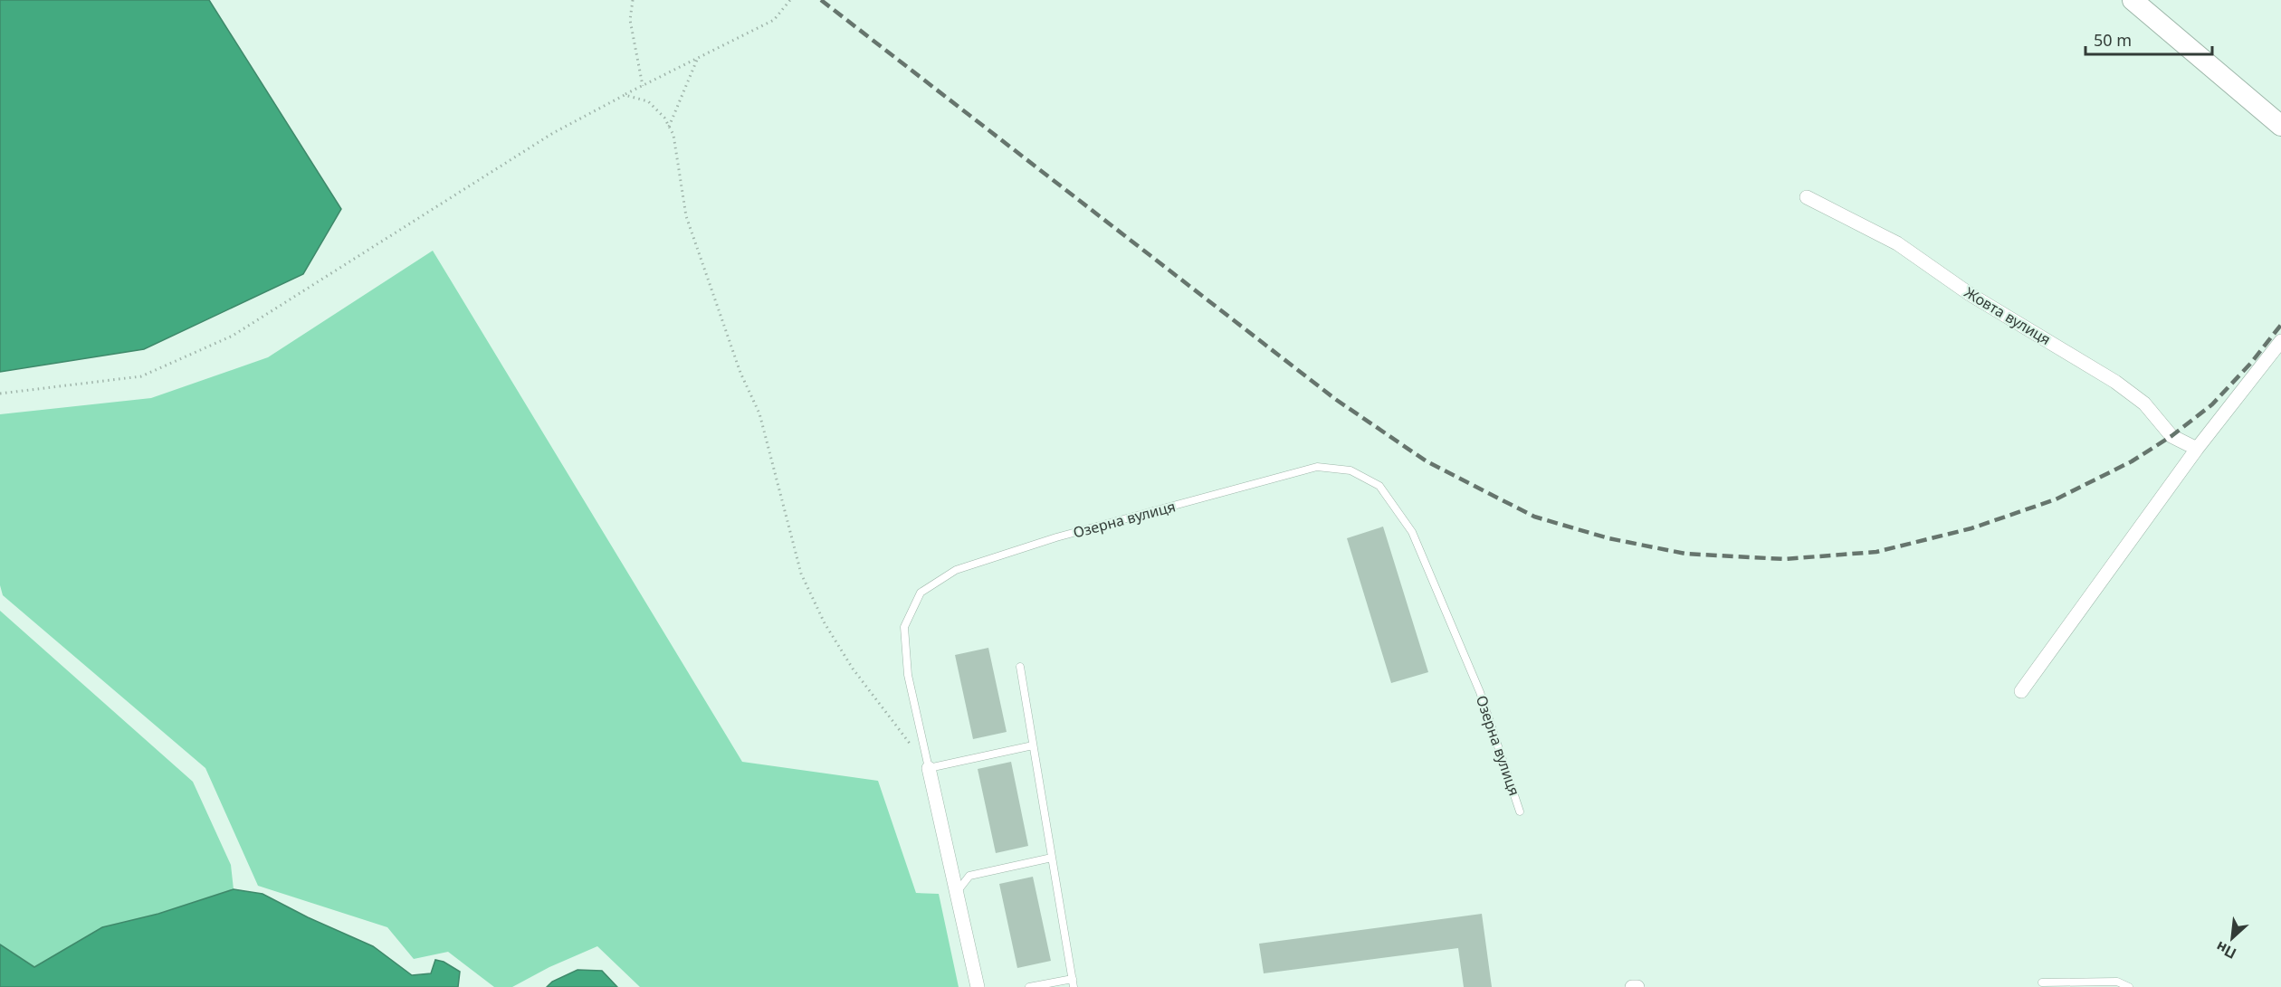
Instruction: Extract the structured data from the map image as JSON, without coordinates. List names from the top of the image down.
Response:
{
  "streets": {
    "street": ["Жовта вулиця", "Озерна вулиця"]
  },
  "scale_bar": "50 m",
  "north": "bottom left"
}
